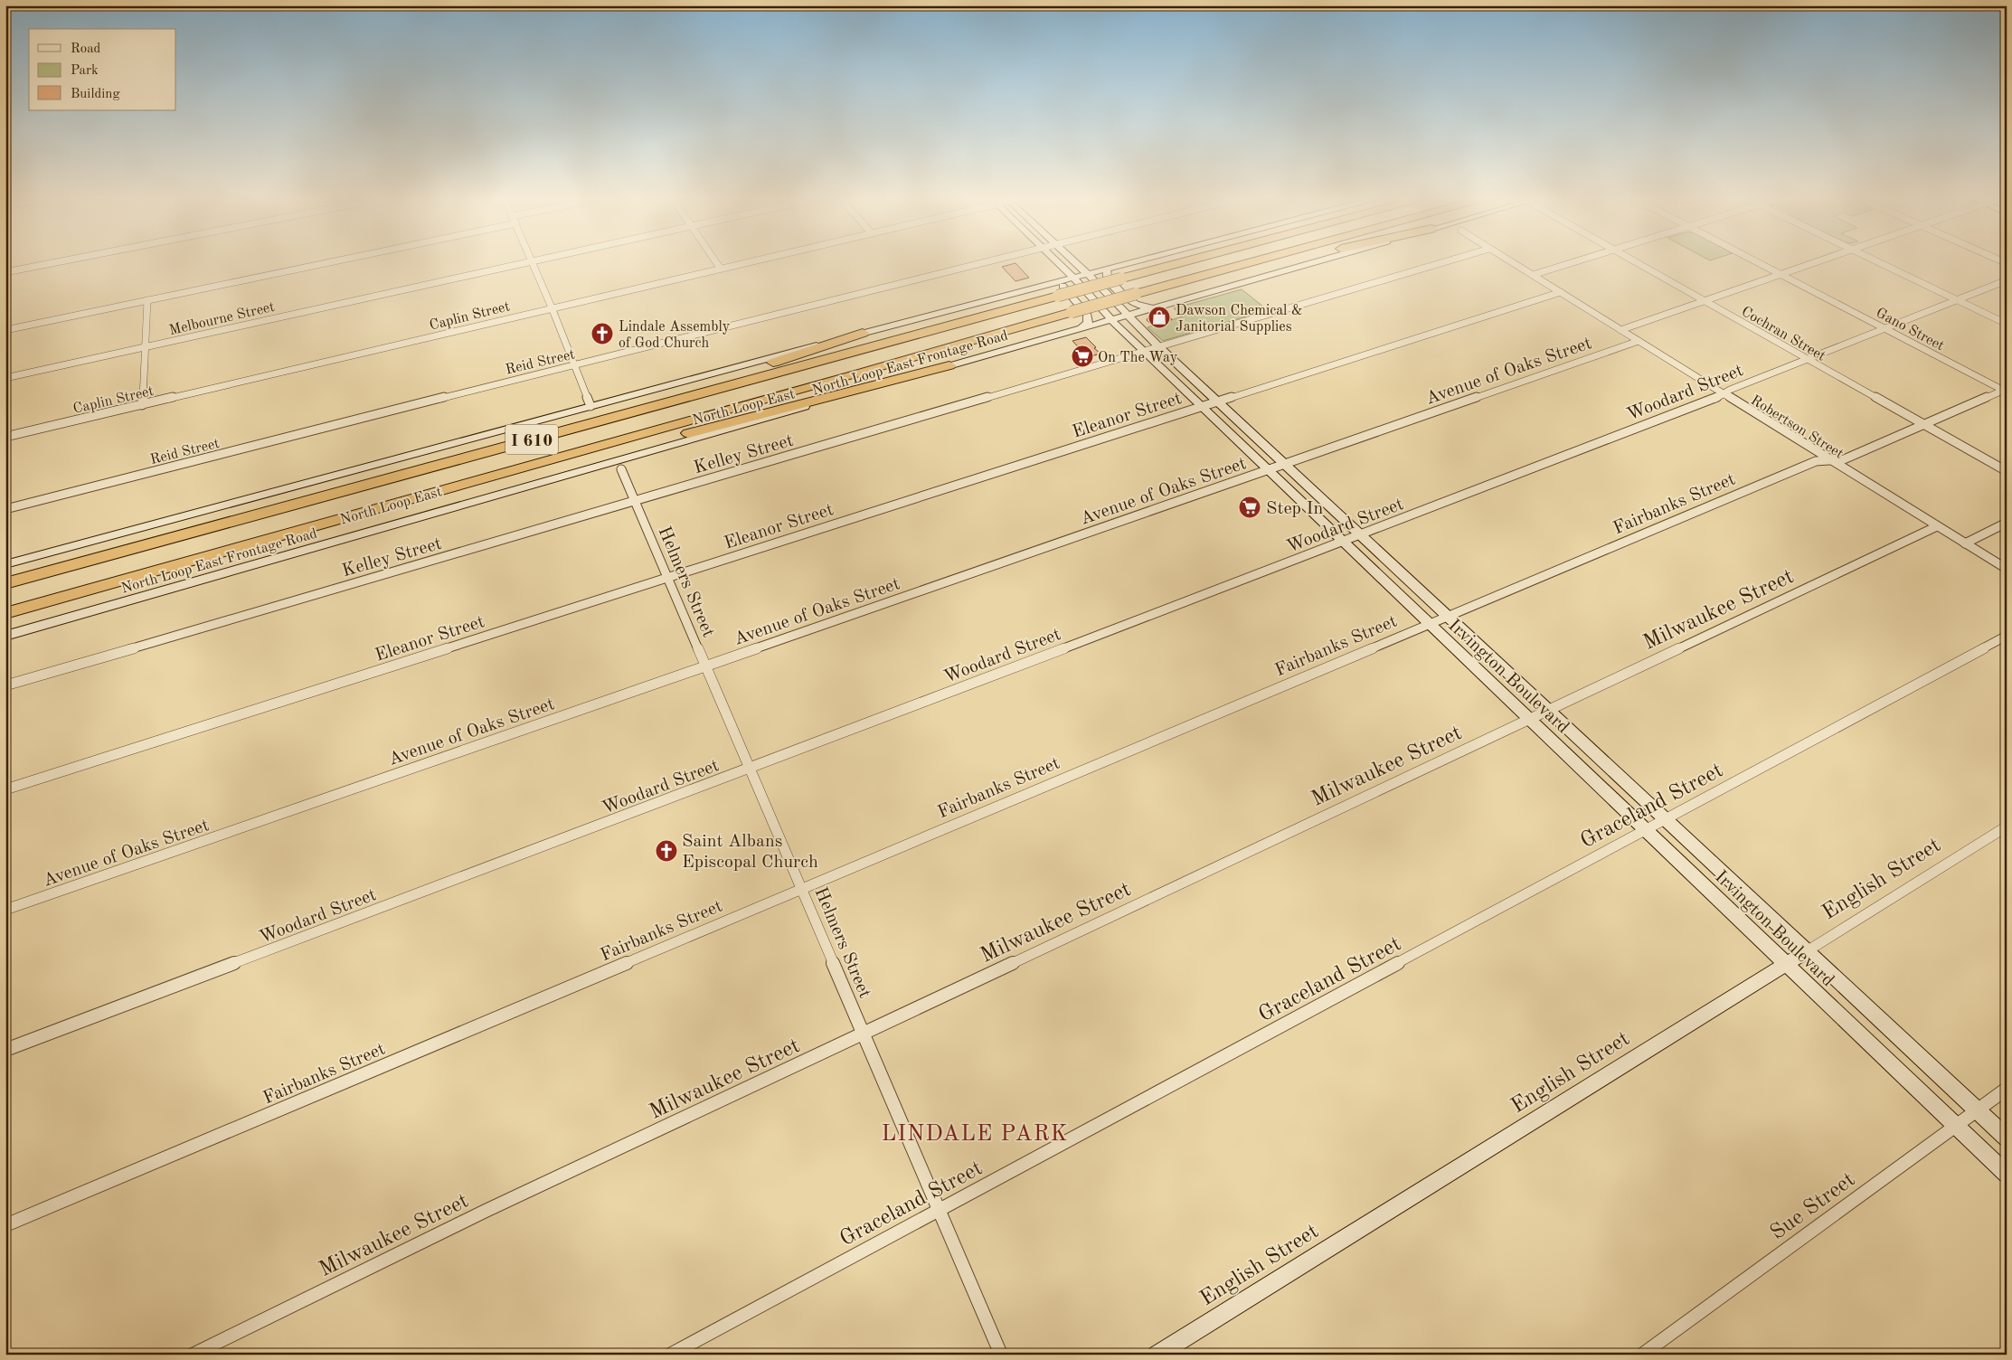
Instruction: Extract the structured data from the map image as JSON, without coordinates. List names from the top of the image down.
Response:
{
  "streets": {
    "highway": ["North Loop East", "I 610"],
    "main road": ["North Loop East Frontage Road", "Irvington Boulevard", "English Street"],
    "street": [
      "Caplin Street",
      "Melbourne Street",
      "Gano Street",
      "Cochran Street",
      "Reid Street",
      "Avenue of Oaks Street",
      "Woodard Street",
      "Eleanor Street",
      "Robertson Street",
      "Kelley Street",
      "Fairbanks Street",
      "Helmers Street",
      "Milwaukee Street",
      "Graceland Street",
      "Sue Street"
    ]
  },
  "crossings": [
    ["Gano Street", "Woodard Street"],
    ["Gano Street", "Fairbanks Street"],
    ["Cochran Street", "Woodard Street"],
    ["Cochran Street", "Fairbanks Street"],
    ["North Loop East Frontage Road", "Irvington Boulevard"],
    ["Avenue of Oaks Street", "Robertson Street"],
    ["Avenue of Oaks Street", "Helmers Street"],
    ["Avenue of Oaks Street", "Irvington Boulevard"],
    ["Woodard Street", "Robertson Street"],
    ["Woodard Street", "Helmers Street"],
    ["Woodard Street", "Irvington Boulevard"],
    ["North Loop East", "Irvington Boulevard"],
    ["Eleanor Street", "Robertson Street"],
    ["Eleanor Street", "Helmers Street"],
    ["Eleanor Street", "Irvington Boulevard"],
    ["Robertson Street", "Fairbanks Street"],
    ["Robertson Street", "Milwaukee Street"],
    ["Kelley Street", "Helmers Street"],
    ["Kelley Street", "Irvington Boulevard"],
    ["Fairbanks Street", "Helmers Street"],
    ["Fairbanks Street", "Irvington Boulevard"],
    ["Helmers Street", "Milwaukee Street"],
    ["Helmers Street", "Graceland Street"],
    ["Milwaukee Street", "Irvington Boulevard"],
    ["Irvington Boulevard", "Graceland Street"],
    ["Irvington Boulevard", "English Street"],
    ["Irvington Boulevard", "Sue Street"]
  ],
  "districts": ["LINDALE PARK"],
  "places": {
    "shop": ["Dawson Chemical & Janitorial Supplies"],
    "church": ["Lindale Assembly of God Church", "Saint Albans Episcopal Church"],
    "supermarket": ["On The Way", "Step In"]
  },
  "legend": ["Road", "Park", "Building"]
}
